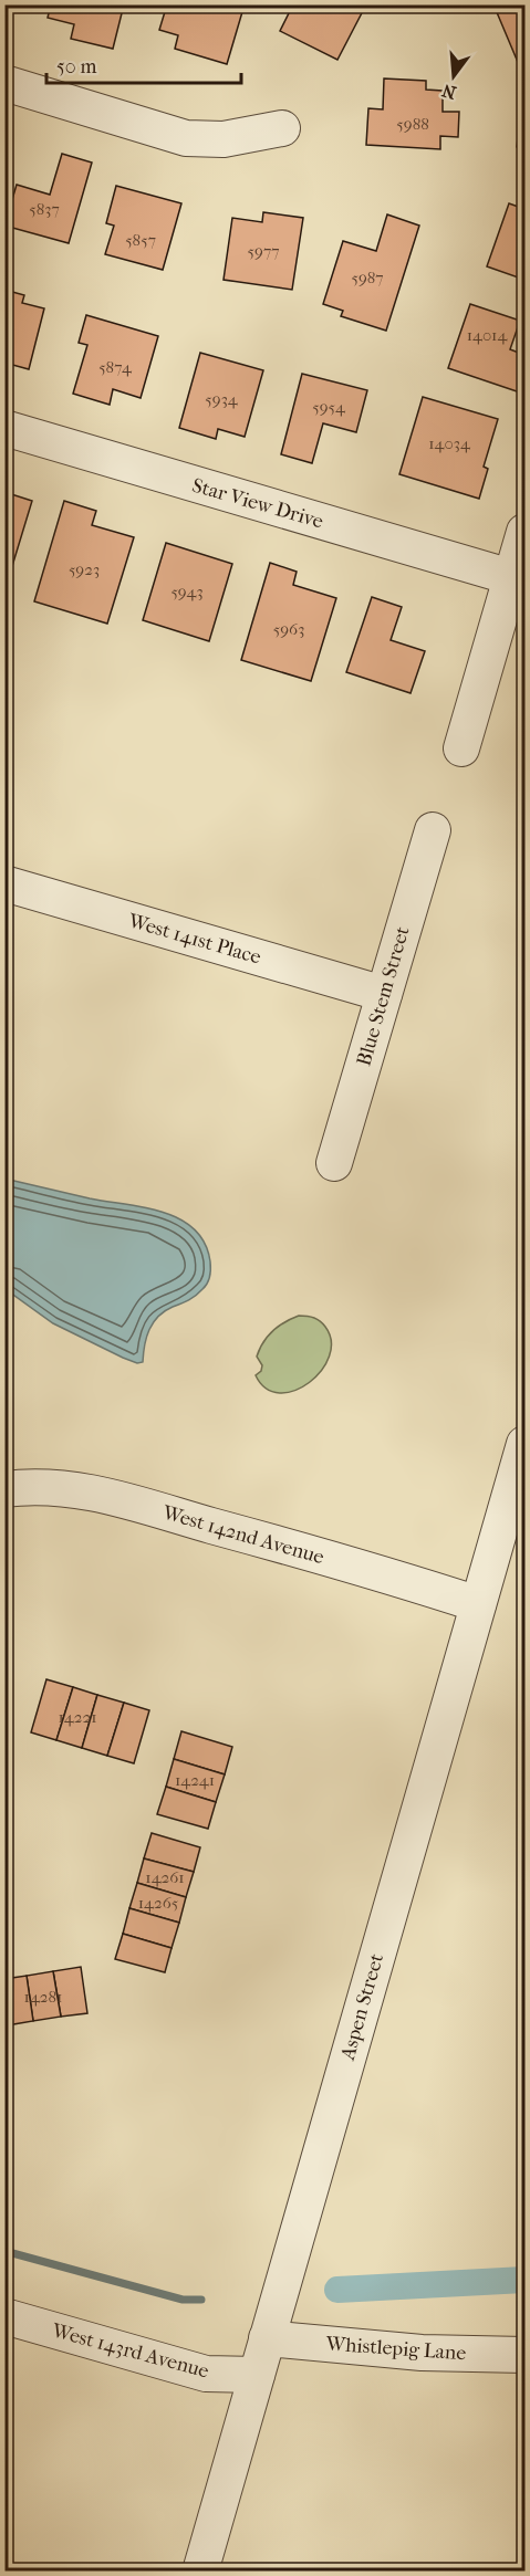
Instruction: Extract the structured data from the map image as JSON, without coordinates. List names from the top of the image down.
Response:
{
  "streets": {
    "street": [
      "Star View Drive",
      "West 141st Place",
      "Blue Stem Street",
      "West 142nd Avenue",
      "Aspen Street",
      "Whistlepig Lane",
      "West 143rd Avenue"
    ]
  },
  "crossings": [
    ["West 141st Place", "Blue Stem Street"],
    ["West 142nd Avenue", "Aspen Street"],
    ["Aspen Street", "Whistlepig Lane"],
    ["Aspen Street", "West 143rd Avenue"]
  ],
  "house_numbers": [
    "5988",
    "5837",
    "5857",
    "5977",
    "5987",
    "14014",
    "5874",
    "5934",
    "5954",
    "14034",
    "5923",
    "5943",
    "5963",
    "14221",
    "14241",
    "14261",
    "14265",
    "14281"
  ],
  "scale_bar": "50 m",
  "north": "bottom"
}
